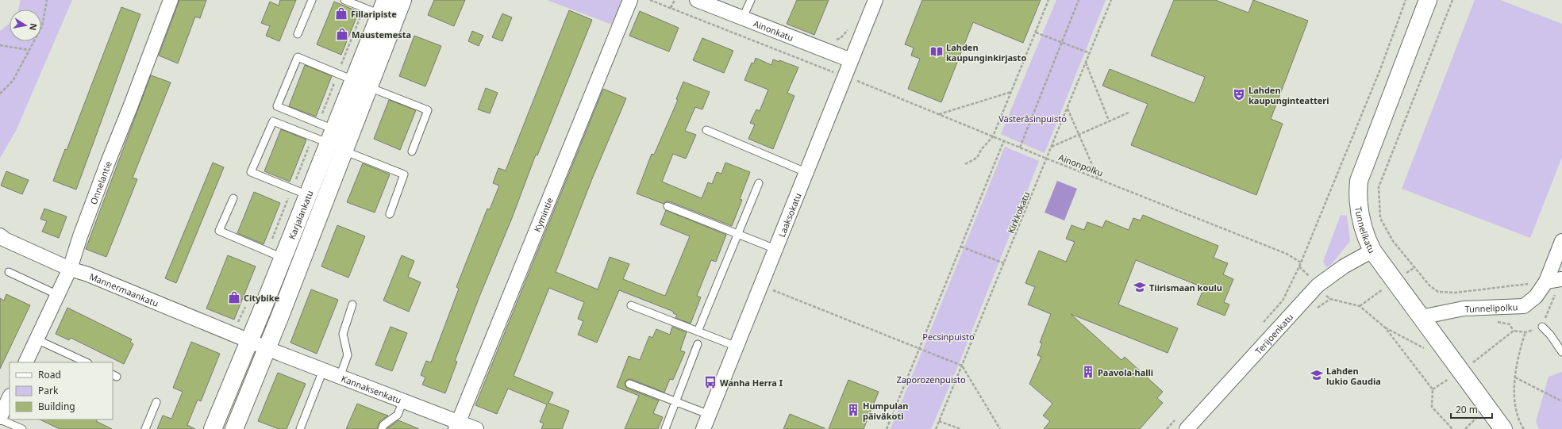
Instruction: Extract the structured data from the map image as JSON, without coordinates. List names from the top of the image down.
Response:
{
  "streets": {
    "main road": ["Karjalankatu", "Tunnelikatu"],
    "street": [
      "Ainonkatu",
      "Onnelantie",
      "Kymintie",
      "Laaksokatu",
      "Mannermaankatu",
      "Tunnelipolku",
      "Terijoenkatu",
      "Kannaksenkatu"
    ],
    "path": ["Ainonpolku", "Kirkkokatu"]
  },
  "crossings": [
    ["Ainonkatu", "Laaksokatu"],
    ["Ainonpolku", "Kirkkokatu"],
    ["Ainonpolku", "Laaksokatu"],
    ["Onnelantie", "Mannermaankatu"],
    ["Kymintie", "Kannaksenkatu"],
    ["Karjalankatu", "Mannermaankatu"],
    ["Karjalankatu", "Kannaksenkatu"],
    ["Tunnelikatu", "Tunnelipolku"],
    ["Tunnelikatu", "Terijoenkatu"],
    ["Mannermaankatu", "Kannaksenkatu"]
  ],
  "parks": ["Västeråsinpuisto", "Pecsinpuisto", "Zaporozenpuisto"],
  "places": {
    "shop": ["Fillaripiste", "Maustemesta", "Citybike"],
    "library": ["Lahden kaupunginkirjasto"],
    "theatre": ["Lahden kaupunginteatteri"],
    "school or university": ["Tiirismaan koulu", "Lahden lukio Gaudia"],
    "building": ["Paavola-halli", "Humpulan päiväkoti"],
    "bus stop": ["Wanha Herra I"]
  },
  "legend": ["Road", "Park", "Building"],
  "scale_bar": "20 m",
  "north": "right"
}
